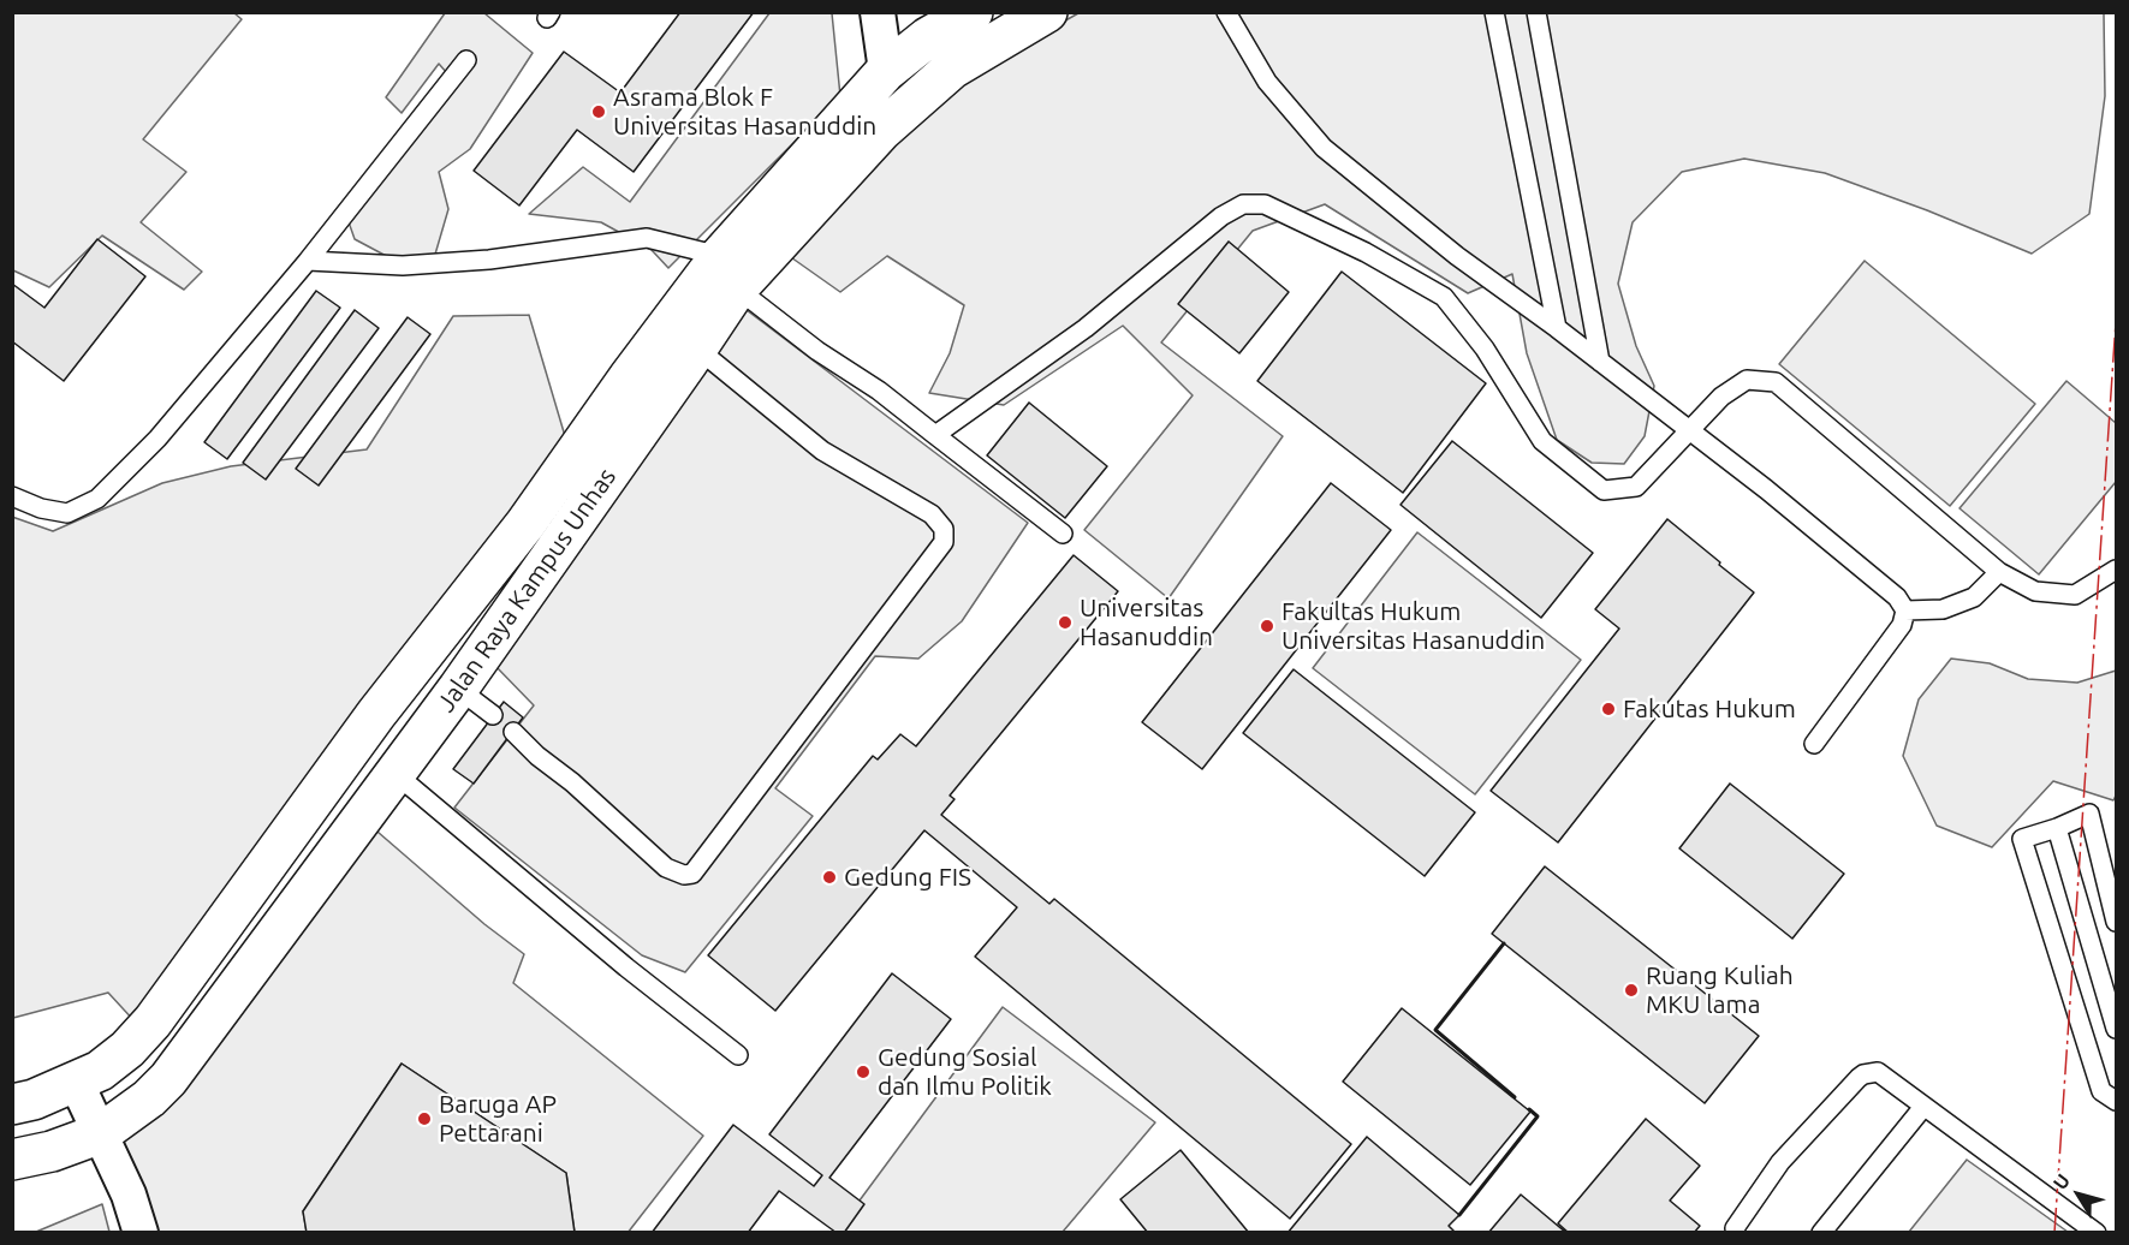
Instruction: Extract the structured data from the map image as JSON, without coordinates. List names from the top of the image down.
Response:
{
  "streets": {
    "street": ["Jalan Raya Kampus Unhas"]
  },
  "places": [
    "Asrama Blok F Universitas Hasanuddin",
    "Universitas Hasanuddin",
    "Fakultas Hukum Universitas Hasanuddin",
    "Fakutas Hukum",
    "Gedung FIS",
    "Ruang Kuliah MKU lama",
    "Gedung Sosial dan Ilmu Politik",
    "Baruga AP Pettarani"
  ],
  "north": "top left"
}
